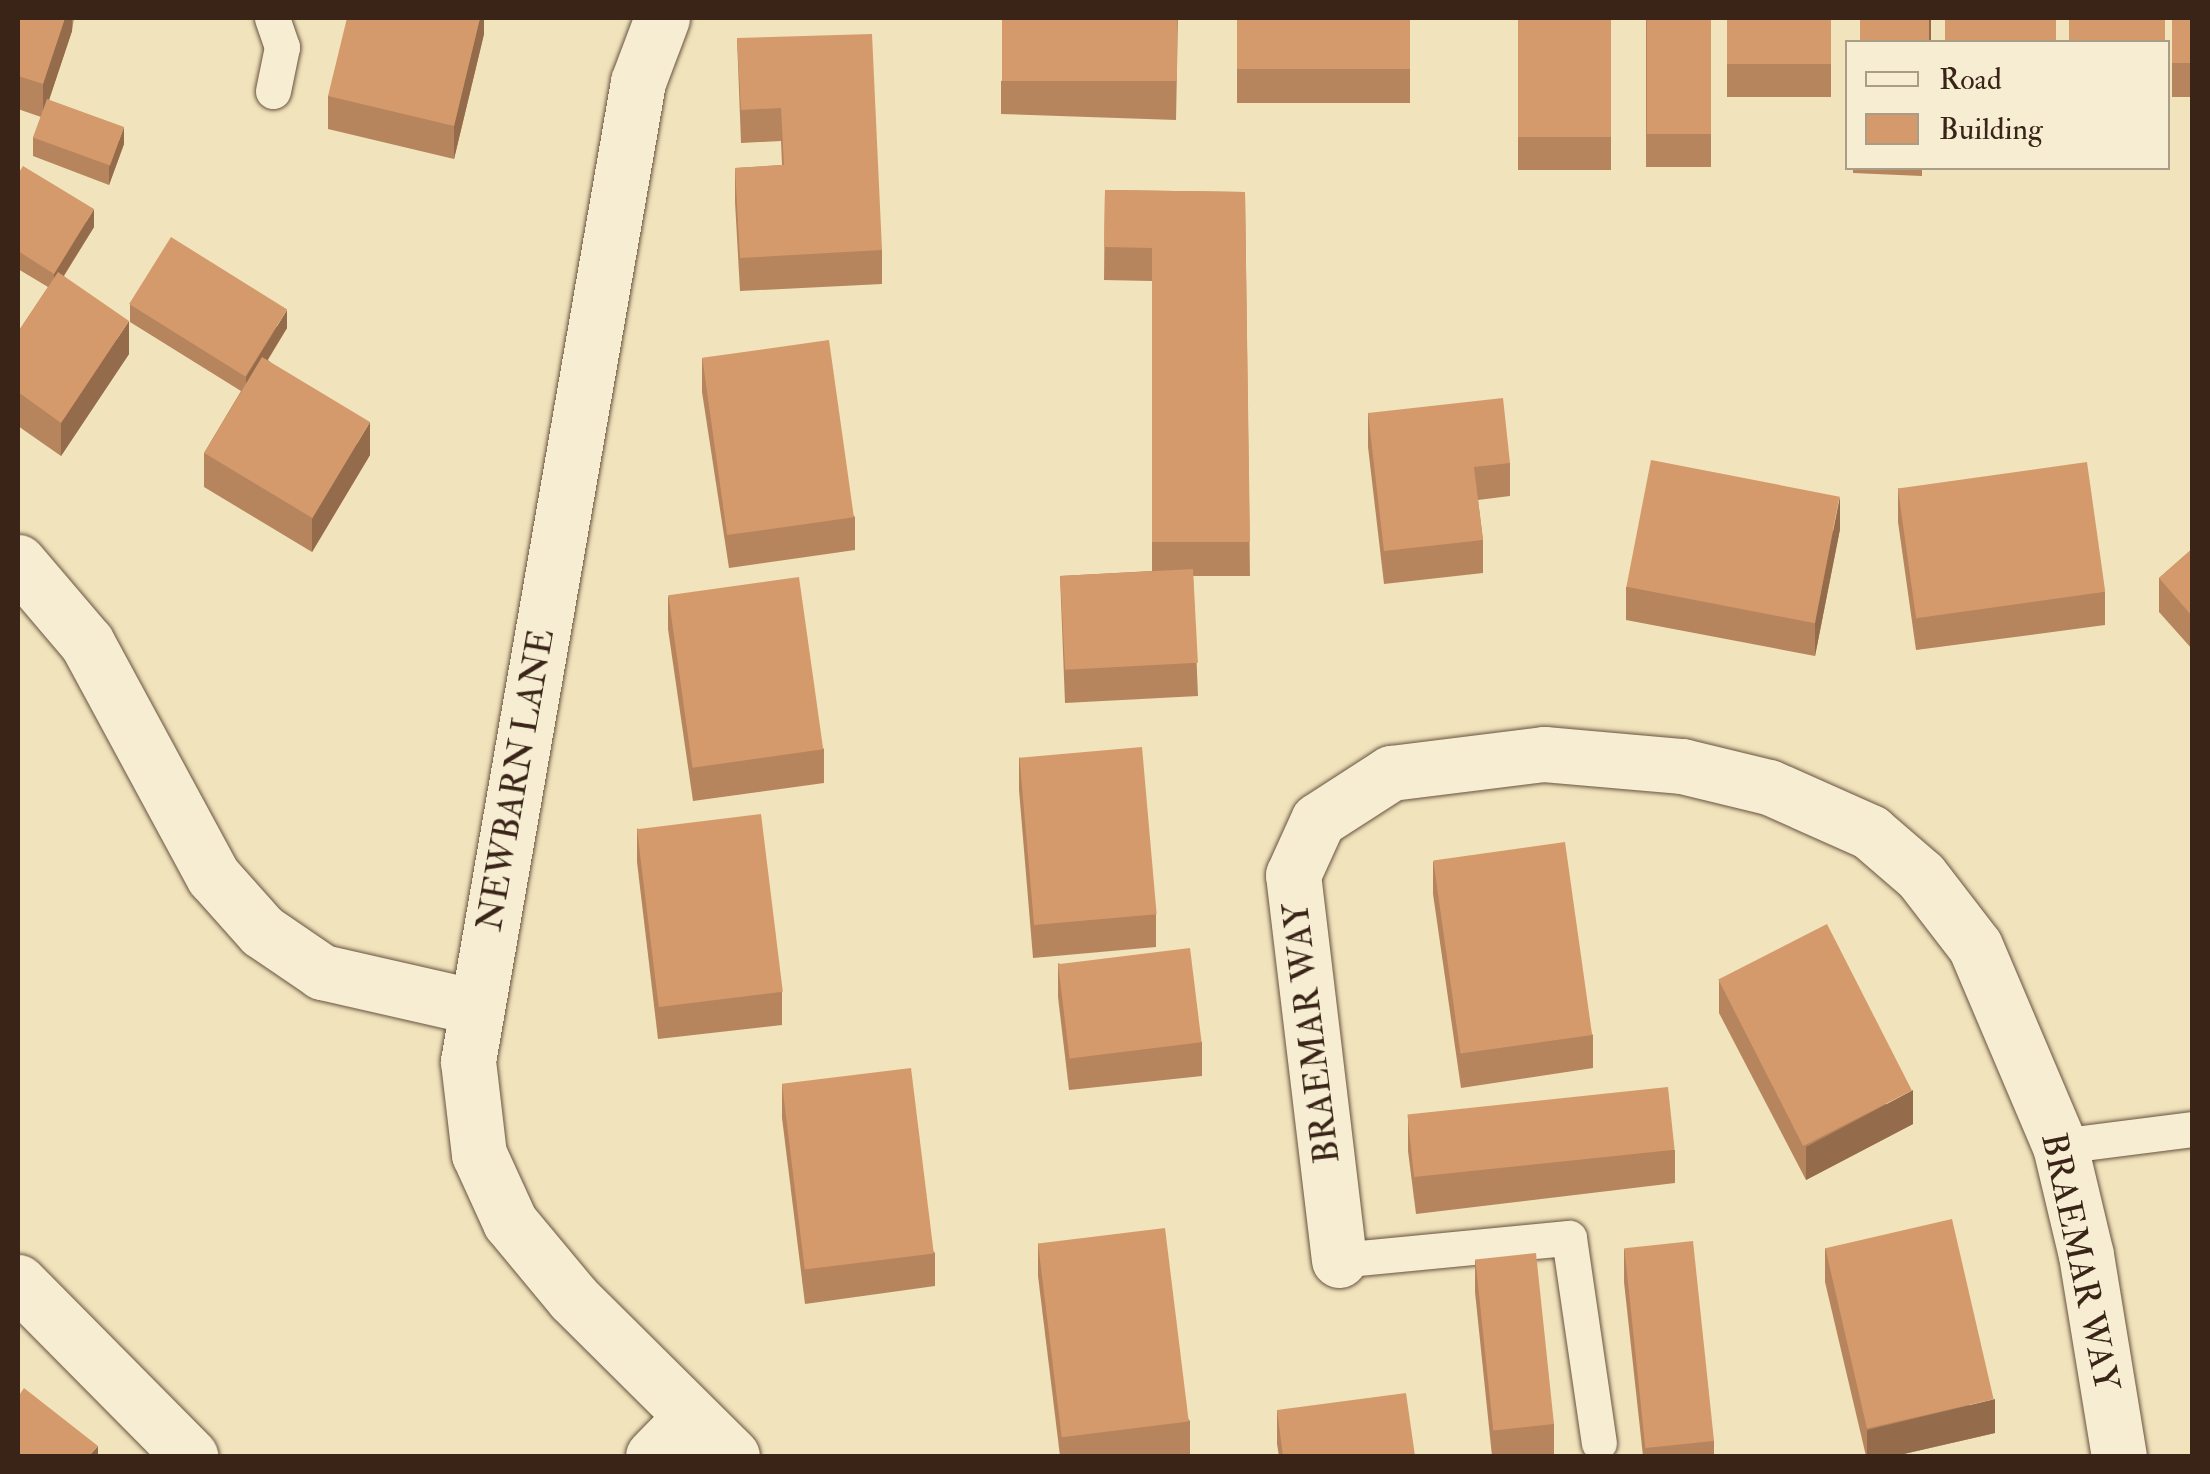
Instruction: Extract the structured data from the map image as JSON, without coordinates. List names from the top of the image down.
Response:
{
  "streets": {
    "street": ["NEWBARN LANE", "BRAEMAR WAY"]
  },
  "legend": ["Road", "Building"]
}
